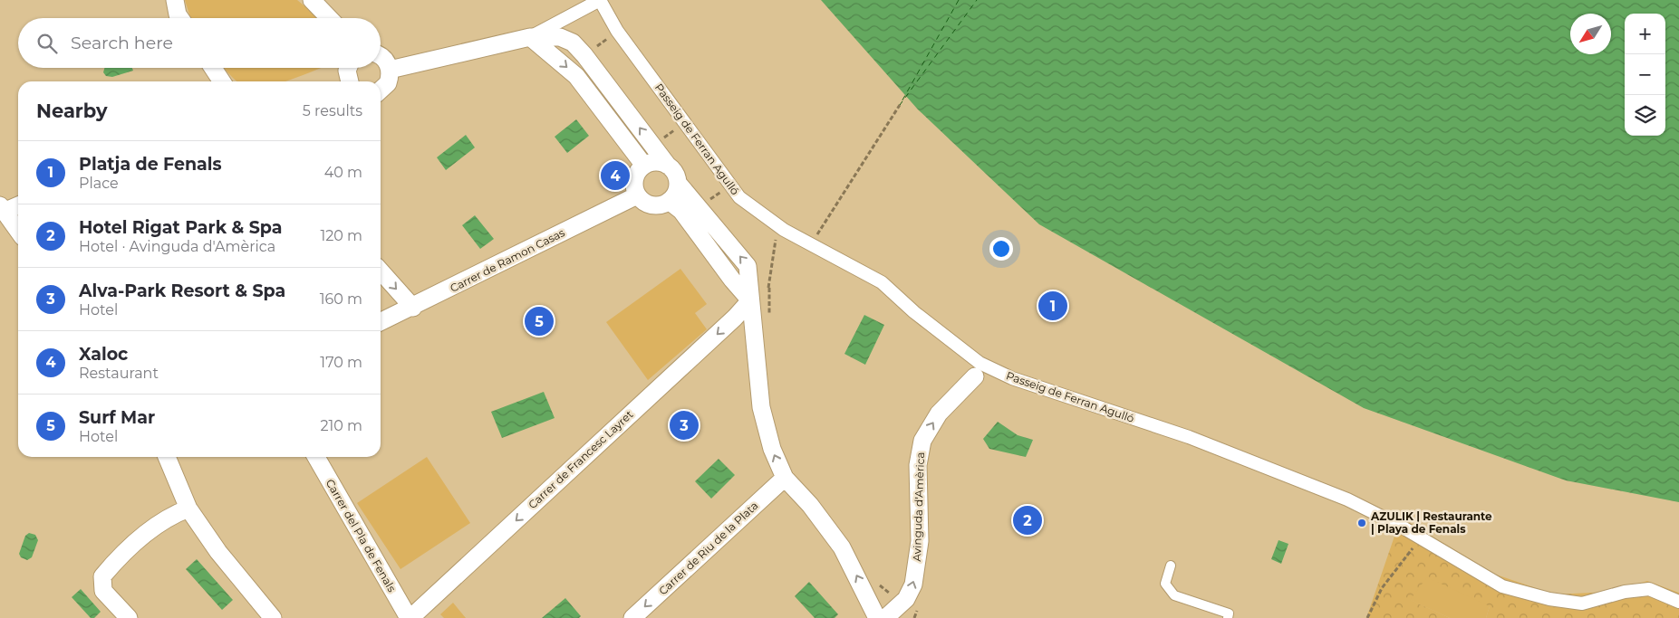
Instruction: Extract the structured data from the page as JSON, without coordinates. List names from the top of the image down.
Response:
{
  "streets": {
    "street": [
      "Passeig de Ferran Agulló",
      "Carrer de Ramon Casas",
      "Carrer de Francesc Layret",
      "Avinguda d'Amèrica",
      "Carrer del Pla de Fenals",
      "Carrer de Riu de la Plata"
    ]
  },
  "crossings": [
    ["Carrer de Francesc Layret", "Carrer del Pla de Fenals"]
  ],
  "one_way": ["Carrer de Francesc Layret", "Avinguda d'Amèrica", "Carrer de Riu de la Plata"],
  "places": ["AZULIK | Restaurante | Playa de Fenals"],
  "north": "bottom left",
  "page": {
    "map_buttons": ["+", "−"],
    "search": "Search here",
    "heading": ["Nearby", "5 results"],
    "list": [
      {
        "mark": "1",
        "name": "Platja de Fenals",
        "note": "Place",
        "value": "40 m"
      },
      {
        "mark": "2",
        "name": "Hotel Rigat Park & Spa",
        "note": "Hotel · Avinguda d'Amèrica",
        "value": "120 m"
      },
      {
        "mark": "3",
        "name": "Alva-Park Resort & Spa",
        "note": "Hotel",
        "value": "160 m"
      },
      {
        "mark": "4",
        "name": "Xaloc",
        "note": "Restaurant",
        "value": "170 m"
      },
      {
        "mark": "5",
        "name": "Surf Mar",
        "note": "Hotel",
        "value": "210 m"
      }
    ],
    "pins": [
      "4",
      "1",
      "5",
      "3",
      "2"
    ]
  }
}
